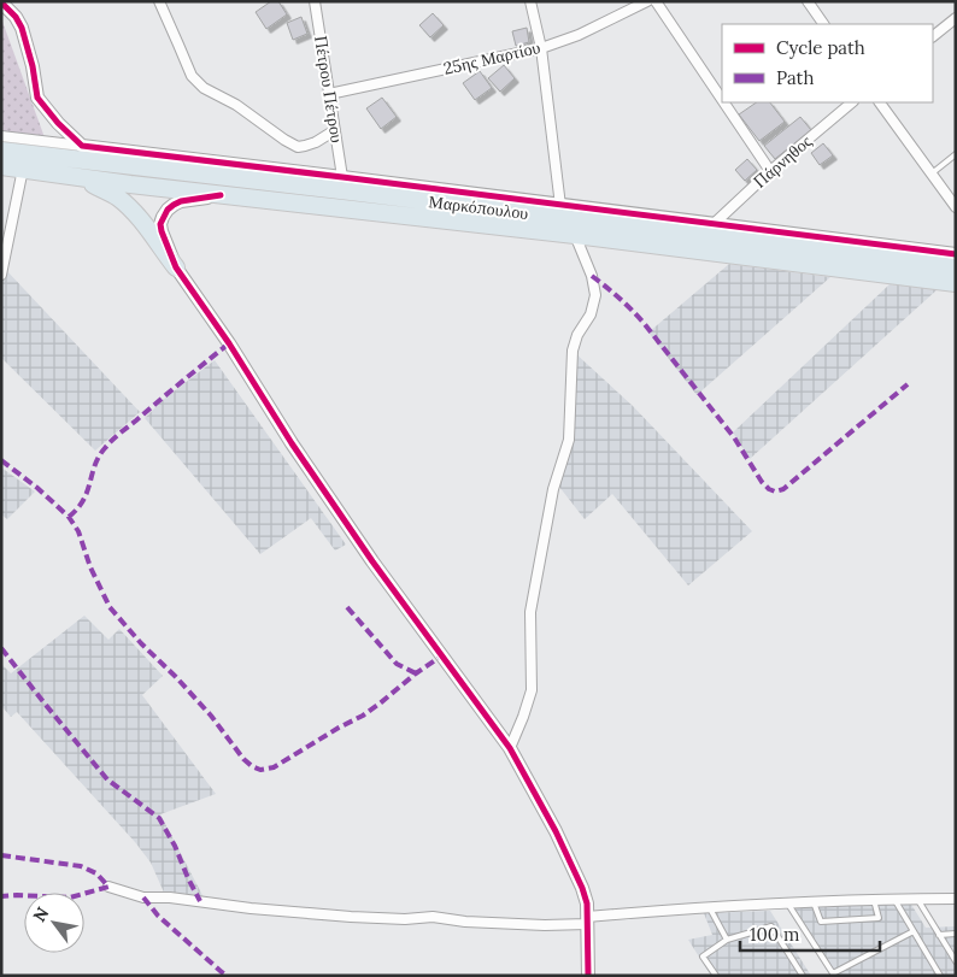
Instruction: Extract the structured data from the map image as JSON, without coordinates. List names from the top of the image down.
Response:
{
  "streets": {
    "highway": ["Μαρκόπουλου"],
    "street": ["25ης Μαρτίου", "Πέτρου Πέτρου", "Πάρνηθος"]
  },
  "crossings": [
    ["25ης Μαρτίου", "Πέτρου Πέτρου"]
  ],
  "legend": ["Cycle path", "Path"],
  "scale_bar": "100 m",
  "north": "top left"
}
